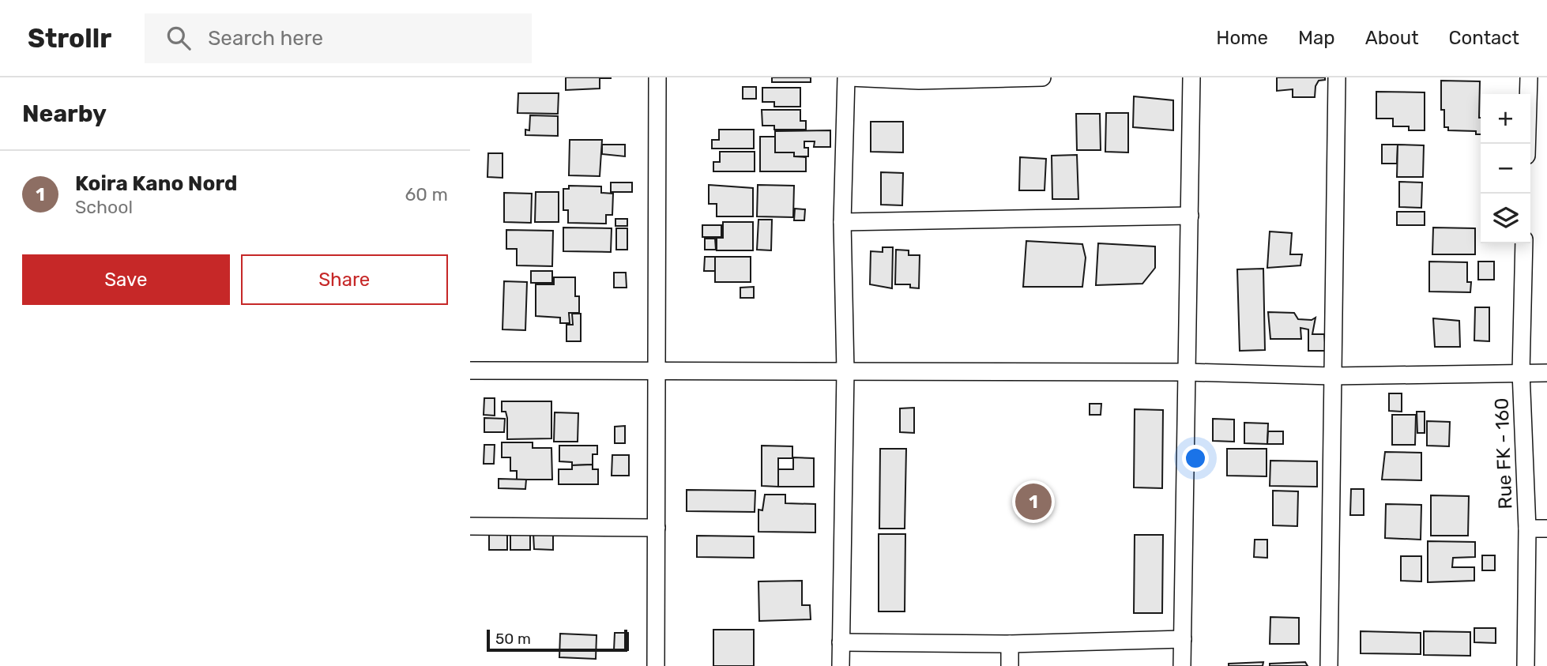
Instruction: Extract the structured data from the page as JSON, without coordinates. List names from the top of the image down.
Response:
{
  "streets": {
    "street": ["Rue FK - 160"]
  },
  "scale_bar": "50 m",
  "page": {
    "header": "Strollr",
    "search": "Search here",
    "nav": [
      "Home",
      "Map",
      "About",
      "Contact"
    ],
    "heading": "Nearby",
    "map_buttons": ["+", "−"],
    "list": [
      {
        "mark": "1",
        "name": "Koira Kano Nord",
        "note": "School",
        "value": "60 m"
      }
    ],
    "buttons": ["Save", "Share"],
    "pins": "1",
    "scale": "50 m"
  }
}
